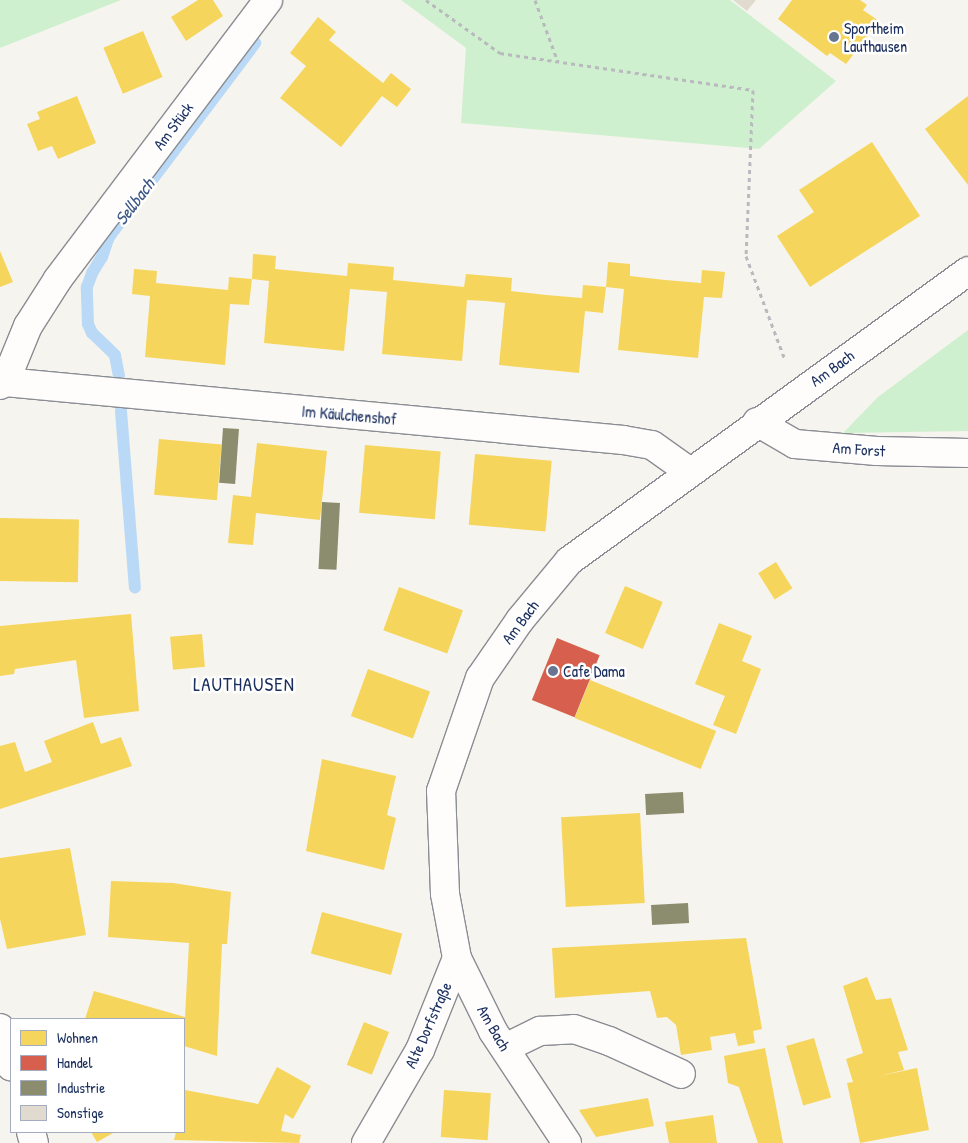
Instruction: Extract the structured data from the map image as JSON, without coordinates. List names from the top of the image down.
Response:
{
  "streets": {
    "street": [
      "Am Stück",
      "Am Bach",
      "Im Käulchenshof",
      "Am Forst",
      "Alte Dorfstraße"
    ]
  },
  "crossings": [
    ["Am Stück", "Im Käulchenshof"],
    ["Am Bach", "Im Käulchenshof"],
    ["Am Bach", "Am Forst"],
    ["Am Bach", "Alte Dorfstraße"]
  ],
  "districts": ["LAUTHAUSEN"],
  "water": ["Sellbach"],
  "places": ["Sportheim Lauthausen", "Cafe Dama"],
  "legend": [
    "Wohnen",
    "Handel",
    "Industrie",
    "Sonstige"
  ]
}
